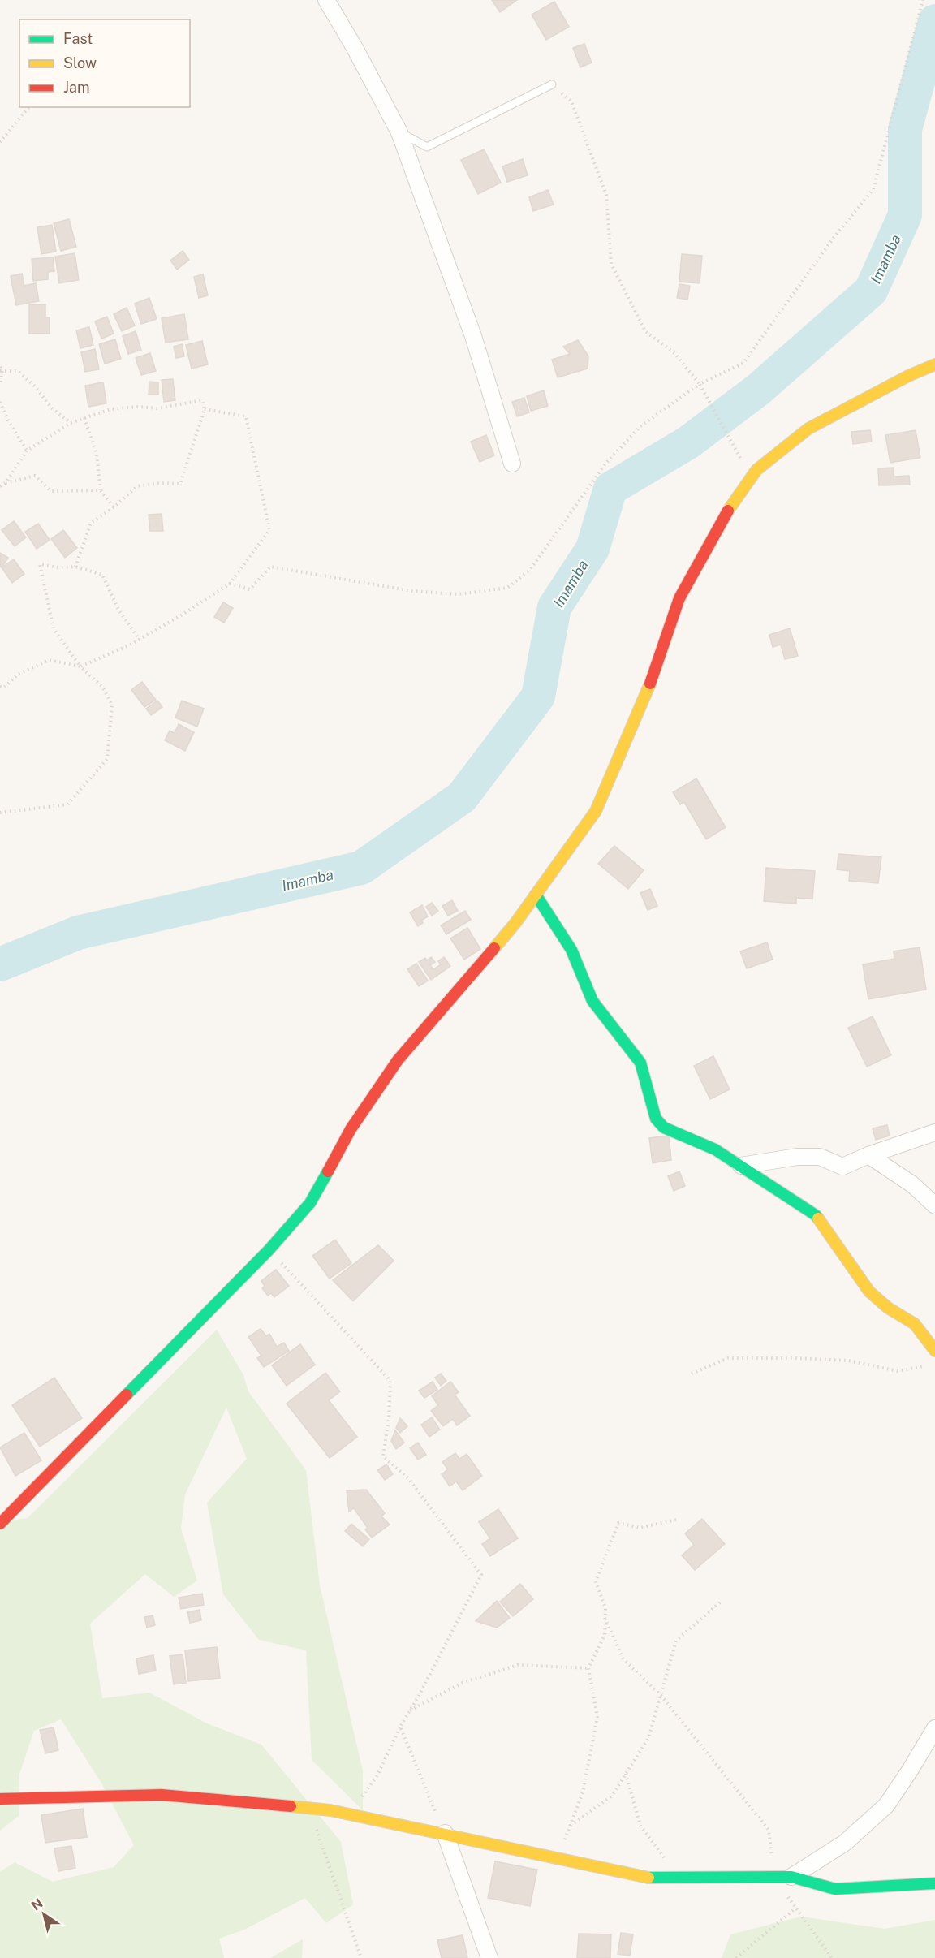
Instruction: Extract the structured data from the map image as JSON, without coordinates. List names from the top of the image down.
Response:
{
  "water": ["Imamba"],
  "legend": ["Fast", "Slow", "Jam"],
  "north": "top left"
}
